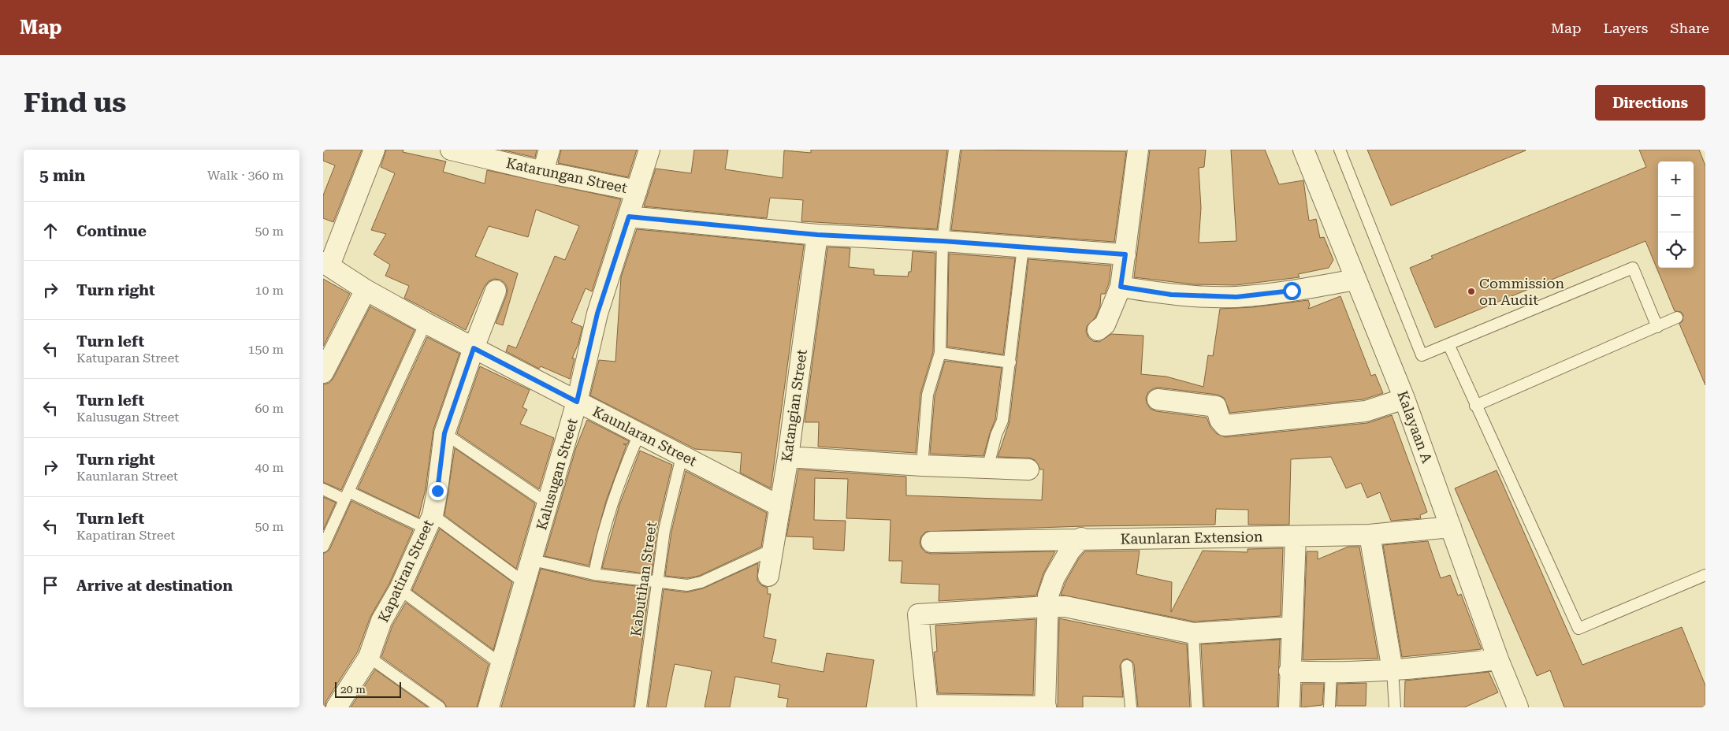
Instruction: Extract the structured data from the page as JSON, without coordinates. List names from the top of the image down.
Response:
{
  "streets": {
    "street": [
      "Katarungan Street",
      "Katangian Street",
      "Kalayaan A",
      "Kaunlaran Street",
      "Kalusugan Street",
      "Kaunlaran Extension",
      "Kapatiran Street"
    ],
    "lane": ["Kabutihan Street"]
  },
  "crossings": [
    ["Katarungan Street", "Kalusugan Street"],
    ["Katangian Street", "Kaunlaran Street"],
    ["Kalayaan A", "Kaunlaran Extension"],
    ["Kaunlaran Street", "Kalusugan Street"],
    ["Kaunlaran Street", "Kapatiran Street"],
    ["Kaunlaran Street", "Kabutihan Street"]
  ],
  "places": ["Commission on Audit"],
  "scale_bar": "20 m",
  "page": {
    "header": "Map",
    "nav": ["Map", "Layers", "Share"],
    "buttons": "Directions",
    "title": "Find us",
    "heading": ["5 min", "Walk · 360 m"],
    "map_buttons": ["+", "−"],
    "list": [
      ["Continue", "50 m"],
      ["Turn right", "10 m"],
      ["Turn left", "Katuparan Street", "150 m"],
      ["Turn left", "Kalusugan Street", "60 m"],
      ["Turn right", "Kaunlaran Street", "40 m"],
      ["Turn left", "Kapatiran Street", "50 m"],
      "Arrive at destination"
    ],
    "scale": "20 m"
  }
}
